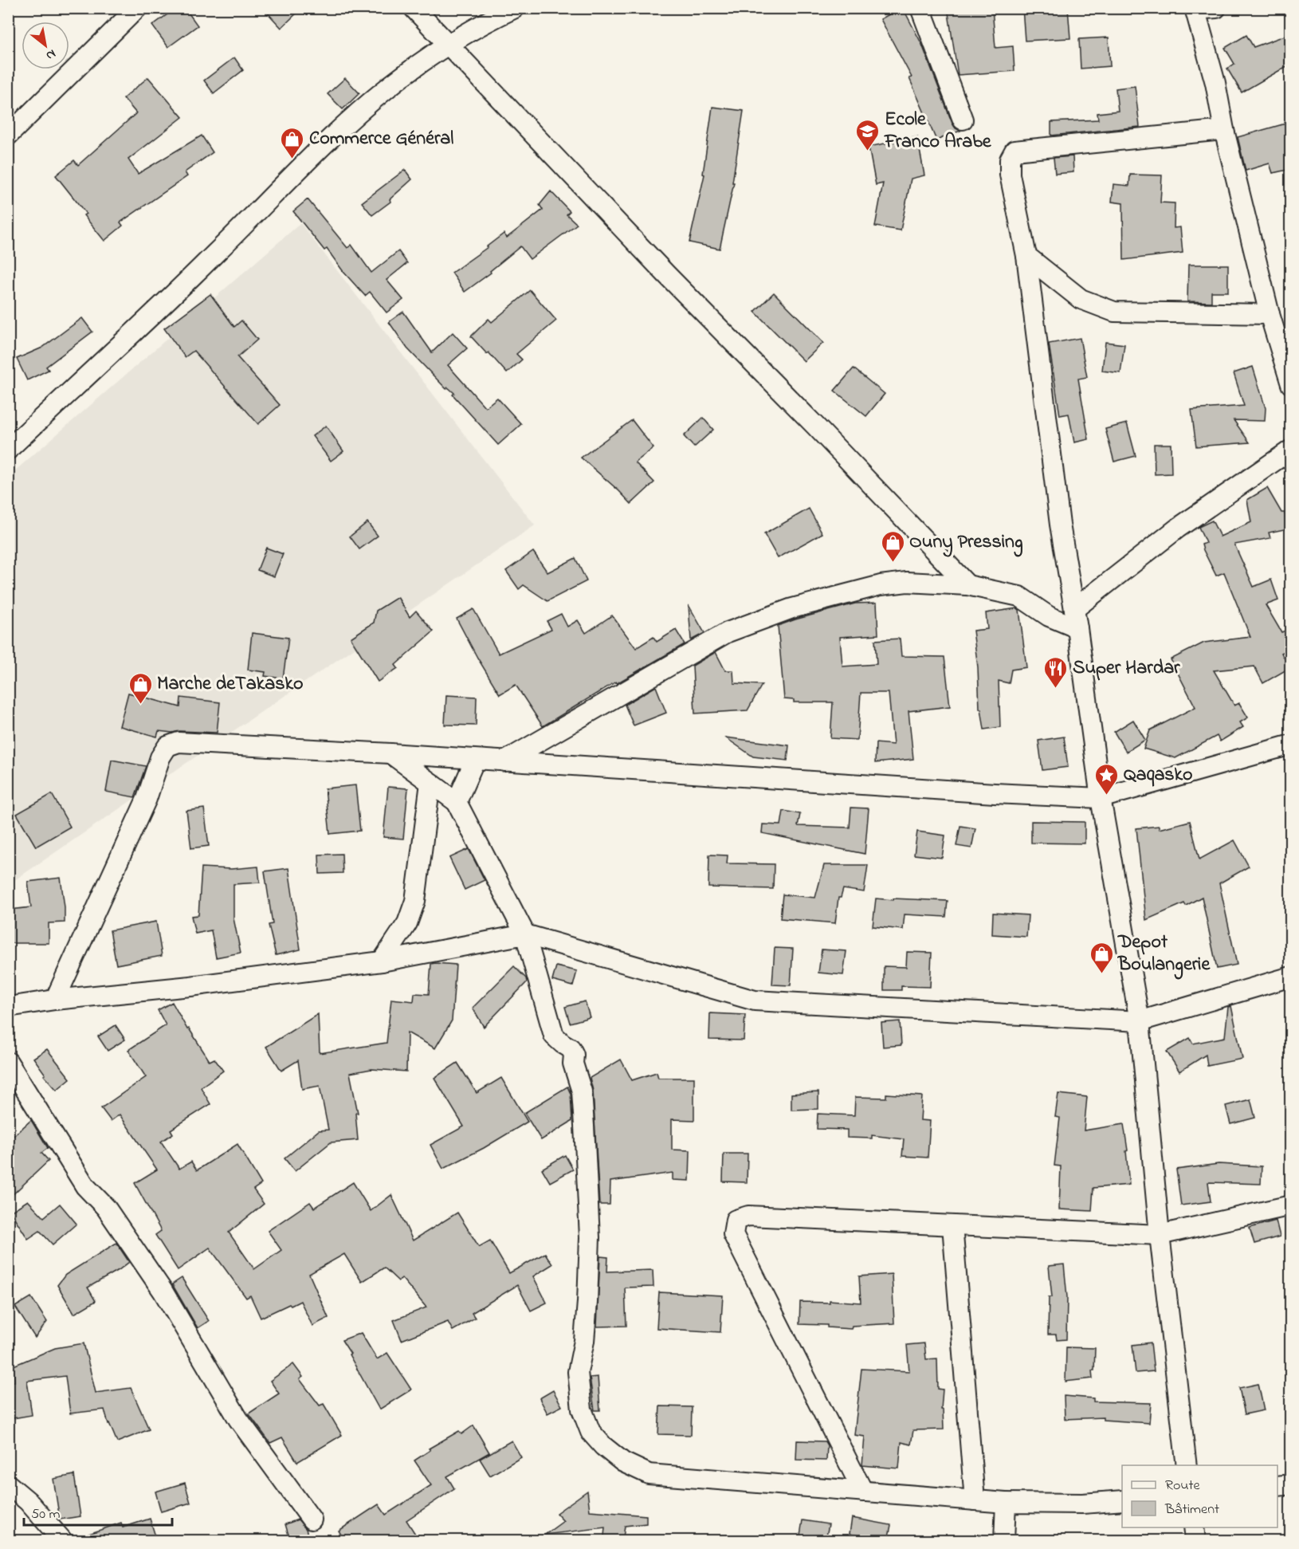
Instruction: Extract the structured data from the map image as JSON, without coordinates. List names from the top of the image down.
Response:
{
  "places": {
    "school or university": ["Ecole Franco Arabe"],
    "shop": [
      "Commerce Général",
      "Ouny Pressing",
      "Marche deTakasko",
      "Depot Boulangerie"
    ],
    "restaurant": ["Super Hardar"],
    "place": ["Qaqasko"]
  },
  "legend": ["Route", "Bâtiment"],
  "scale_bar": "50 m",
  "north": "bottom right"
}
